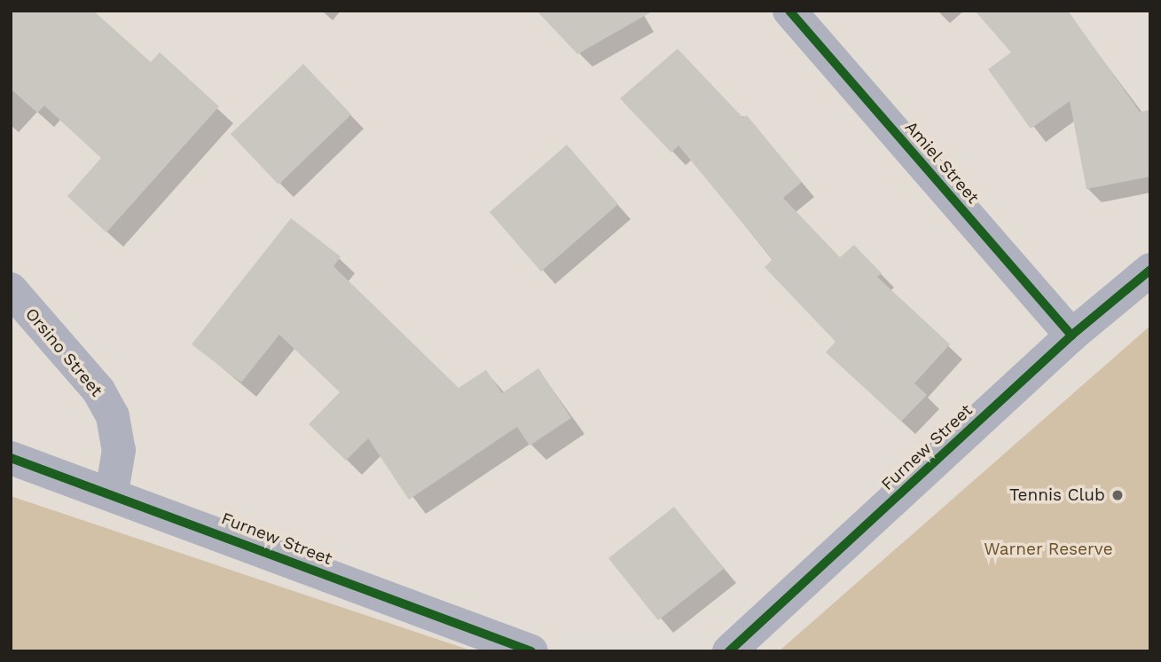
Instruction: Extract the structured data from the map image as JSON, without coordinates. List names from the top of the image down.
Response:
{
  "streets": {
    "street": ["Amiel Street", "Orsino Street", "Furnew Street"]
  },
  "crossings": [
    ["Amiel Street", "Furnew Street"],
    ["Orsino Street", "Furnew Street"]
  ],
  "parks": ["Warner Reserve"],
  "places": ["Tennis Club"]
}
